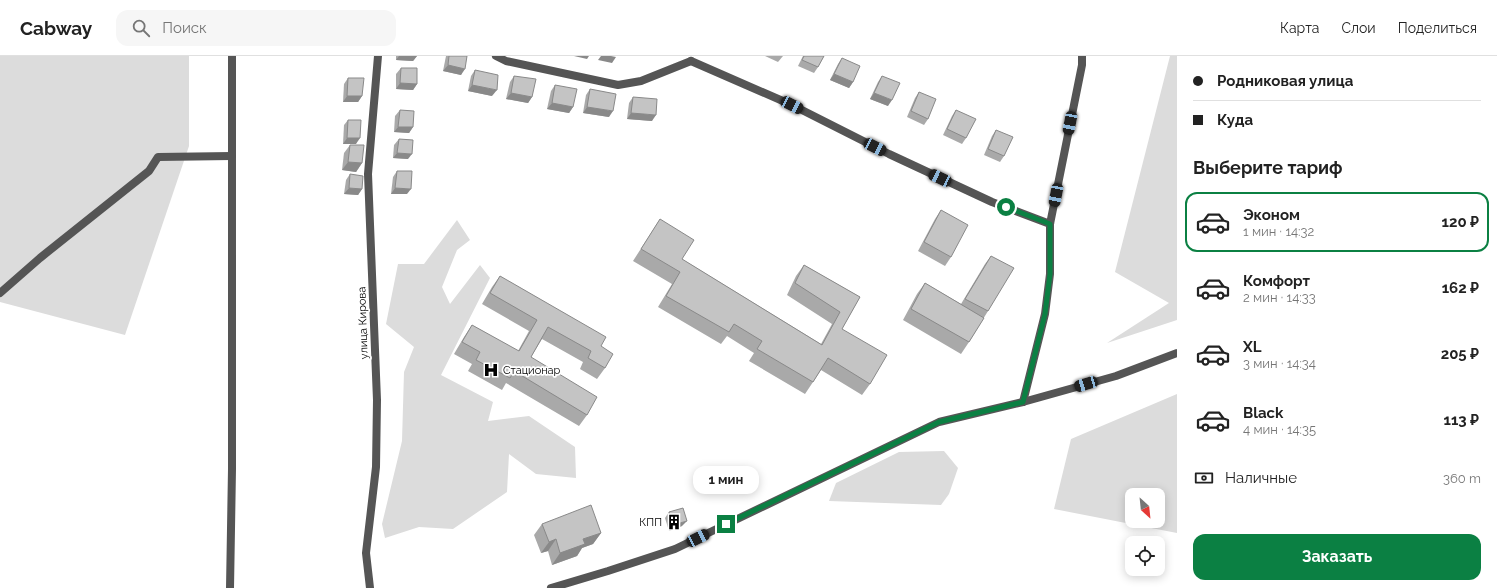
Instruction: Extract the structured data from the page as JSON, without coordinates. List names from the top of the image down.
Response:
{
  "streets": {
    "street": ["улица Кирова"]
  },
  "places": {
    "hospital": ["Стационар"],
    "building": ["КПП"]
  },
  "north": "bottom right",
  "page": {
    "header": "Cabway",
    "search": "Поиск",
    "nav": ["Карта", "Слои", "Поделиться"],
    "banner": ["Родниковая улица", "Куда"],
    "heading": "Выберите тариф",
    "list": [
      {
        "name": "Эконом",
        "note": "1 мин · 14:32",
        "value": "120 ₽"
      },
      {
        "name": "Комфорт",
        "note": "2 мин · 14:33",
        "value": "162 ₽"
      },
      {
        "name": "XL",
        "note": "3 мин · 14:34",
        "value": "205 ₽"
      },
      {
        "name": "Black",
        "note": "4 мин · 14:35",
        "value": "113 ₽"
      }
    ],
    "pay": ["Наличные", "360 m"],
    "bubble": "1 мин",
    "buttons": "Заказать"
  }
}
